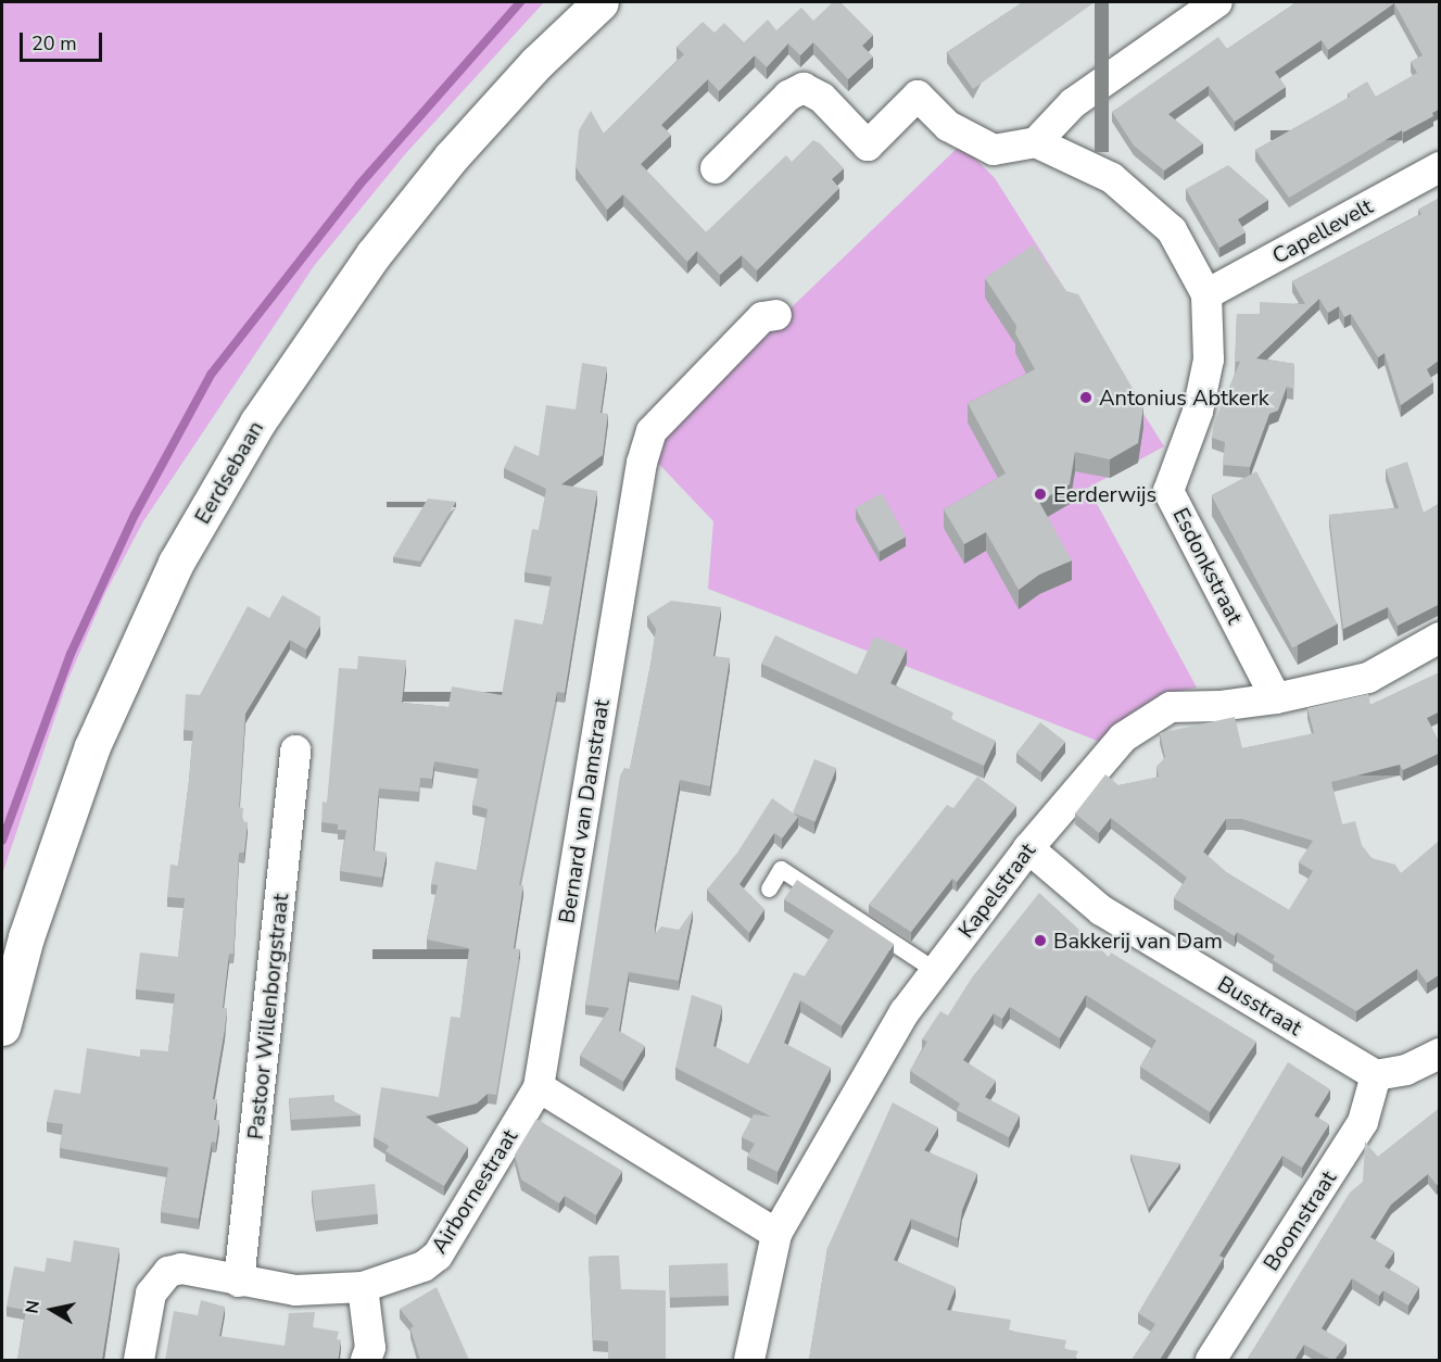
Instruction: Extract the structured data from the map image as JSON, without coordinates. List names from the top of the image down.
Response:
{
  "streets": {
    "main road": ["Eerdsebaan"],
    "street": [
      "Capellevelt",
      "Esdonkstraat",
      "Bernard van Damstraat",
      "Kapelstraat",
      "Busstraat",
      "Pastoor Willenborgstraat",
      "Airbornestraat",
      "Boomstraat"
    ]
  },
  "crossings": [
    ["Capellevelt", "Esdonkstraat"],
    ["Esdonkstraat", "Kapelstraat"],
    ["Bernard van Damstraat", "Airbornestraat"],
    ["Kapelstraat", "Busstraat"],
    ["Busstraat", "Boomstraat"],
    ["Pastoor Willenborgstraat", "Airbornestraat"]
  ],
  "places": ["Antonius Abtkerk", "Eerderwijs", "Bakkerij van Dam"],
  "scale_bar": "20 m",
  "north": "left"
}
